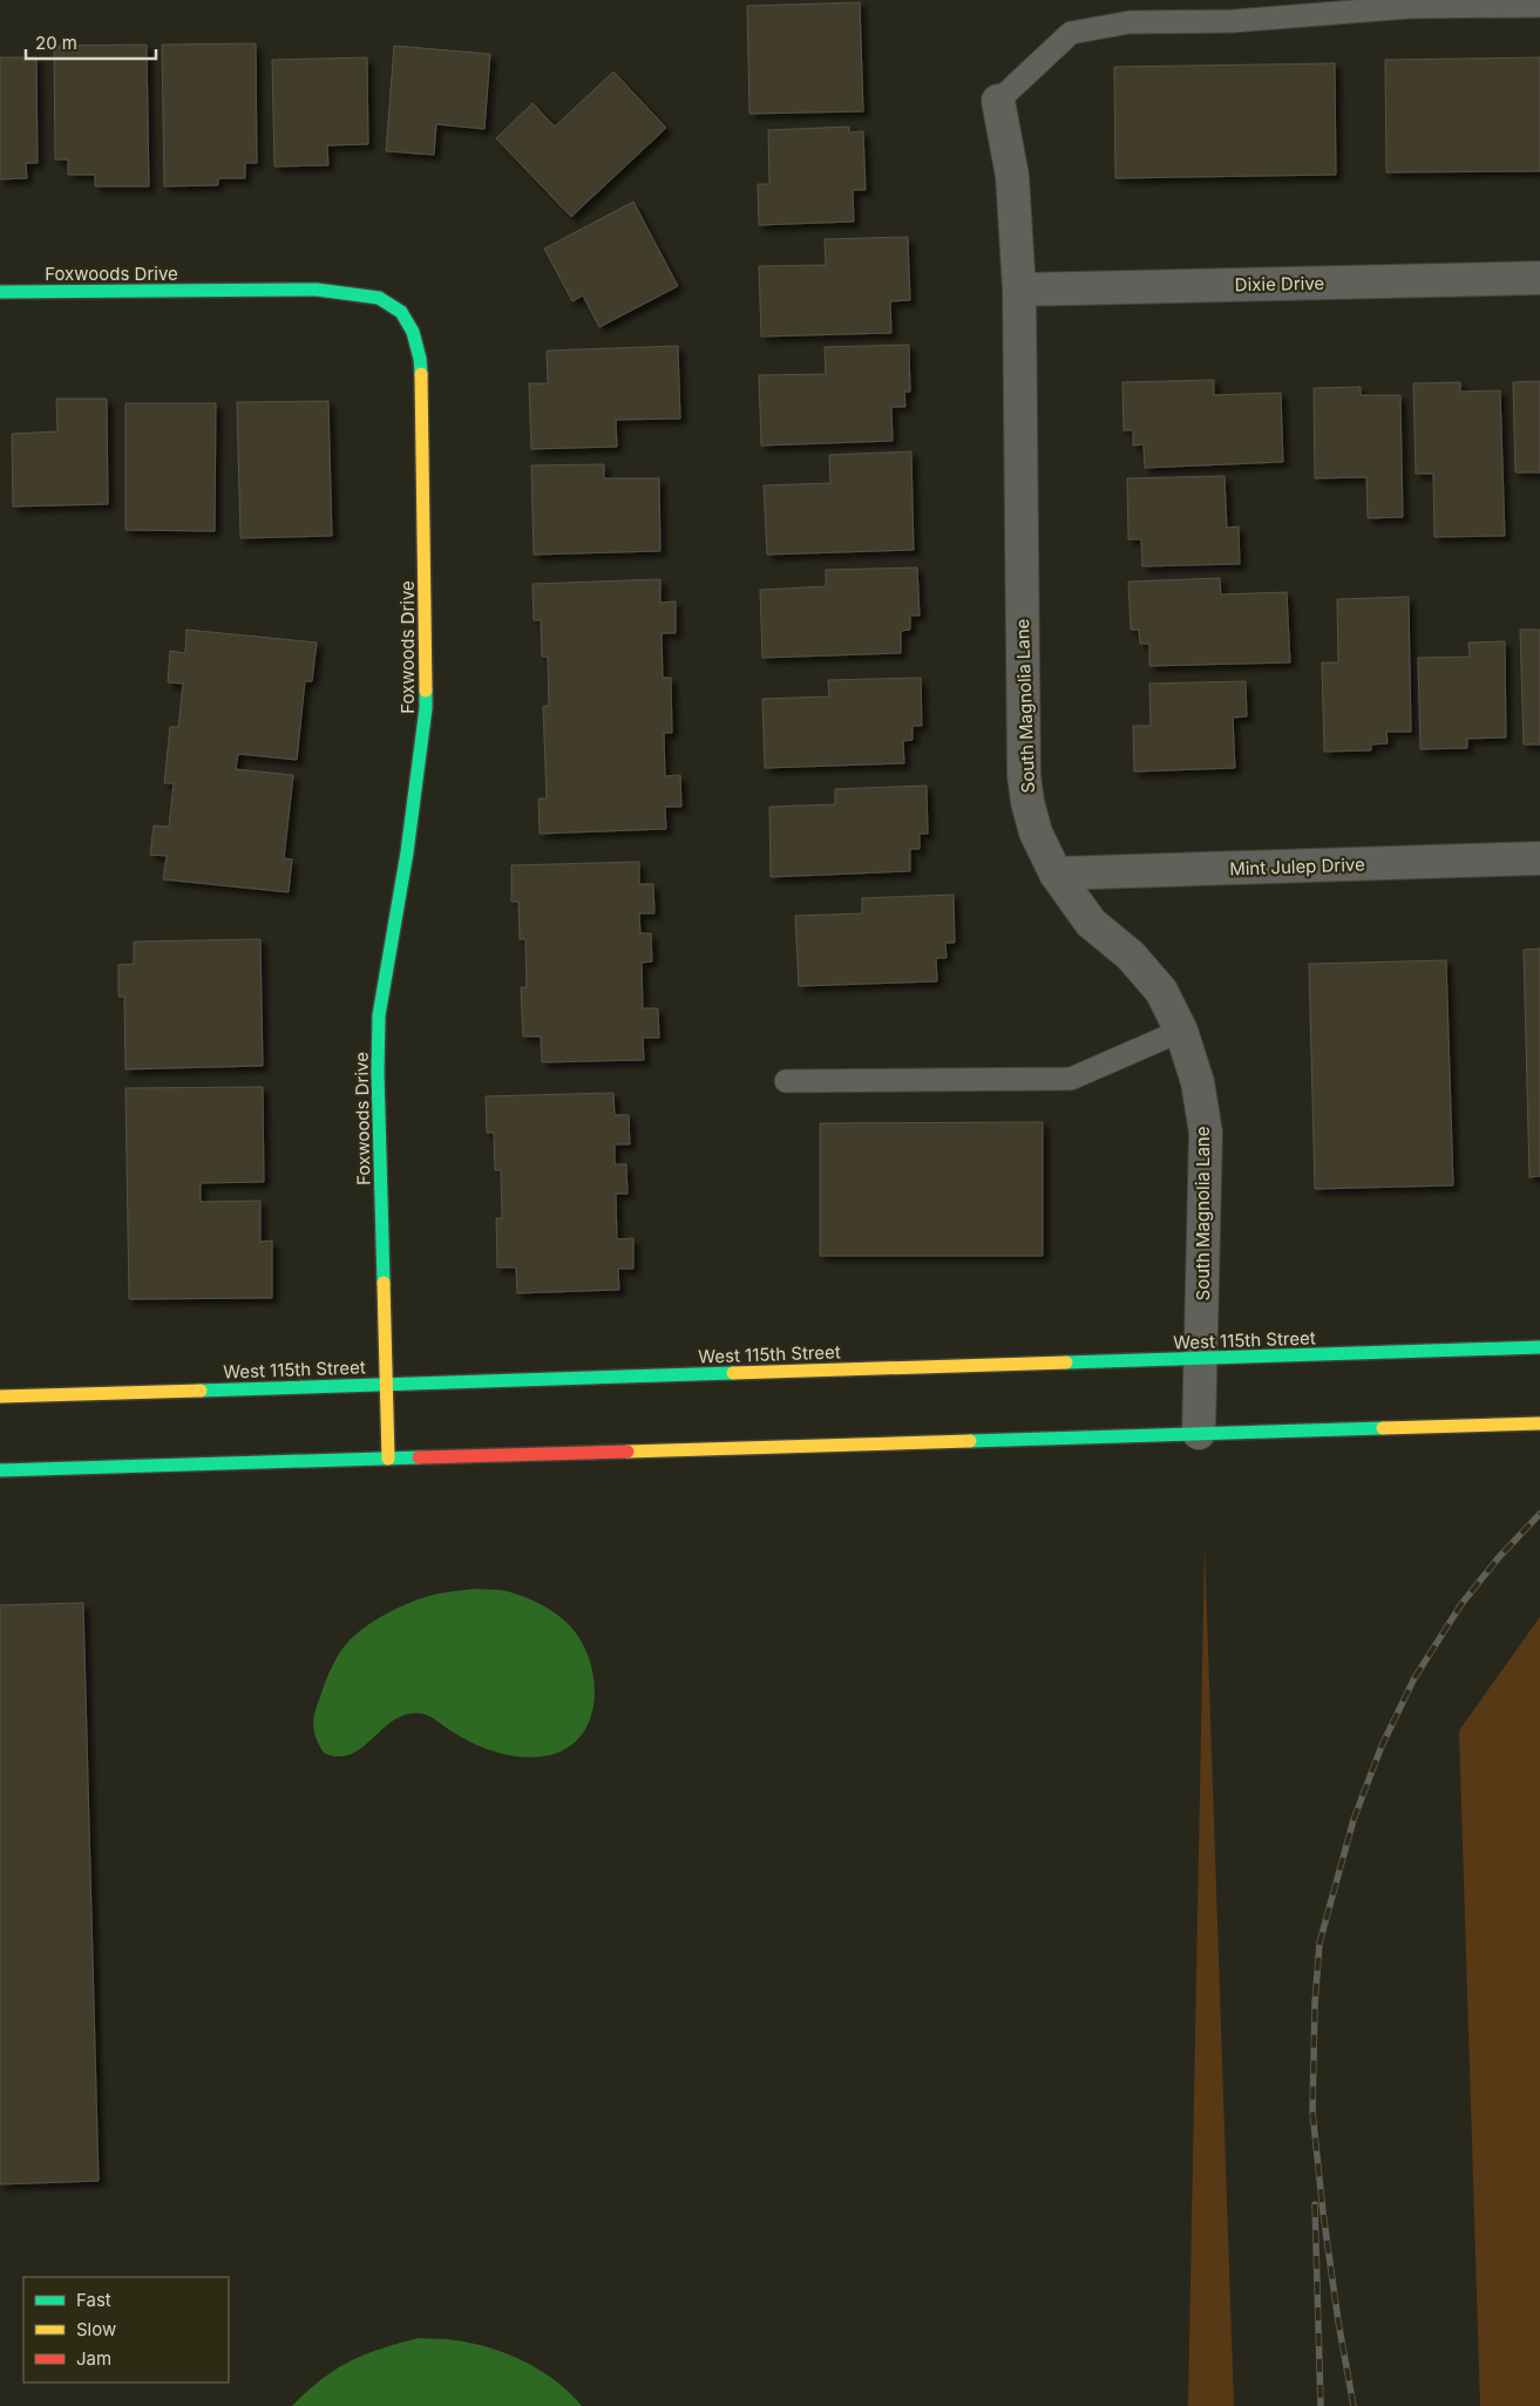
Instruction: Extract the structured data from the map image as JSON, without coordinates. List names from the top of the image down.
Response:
{
  "streets": {
    "street": [
      "Foxwoods Drive",
      "Dixie Drive",
      "South Magnolia Lane",
      "Mint Julep Drive",
      "West 115th Street"
    ]
  },
  "crossings": [
    ["Foxwoods Drive", "West 115th Street"],
    ["Dixie Drive", "South Magnolia Lane"],
    ["South Magnolia Lane", "Mint Julep Drive"],
    ["South Magnolia Lane", "West 115th Street"]
  ],
  "legend": ["Fast", "Slow", "Jam"],
  "scale_bar": "20 m"
}
